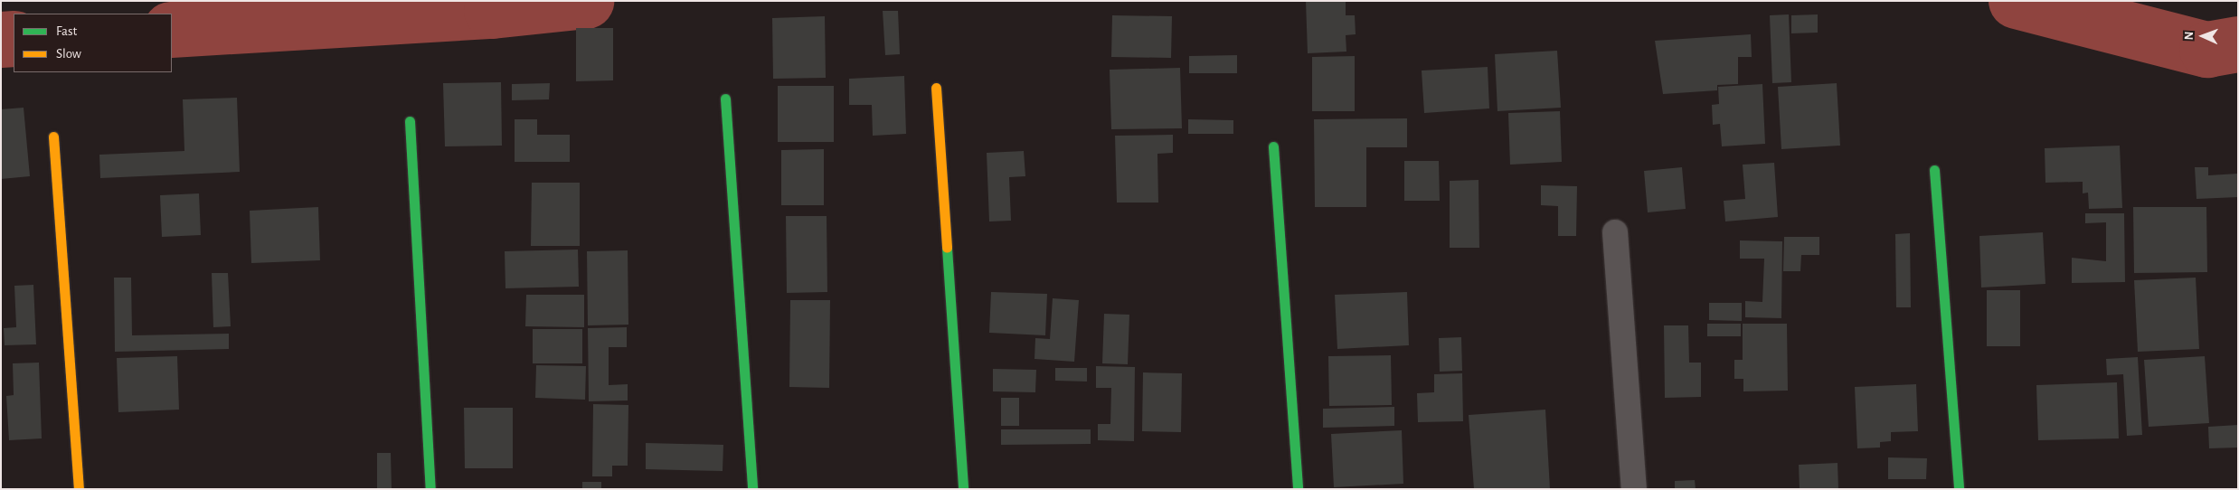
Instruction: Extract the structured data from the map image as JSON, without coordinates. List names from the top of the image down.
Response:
{
  "legend": ["Fast", "Slow"],
  "north": "left"
}
